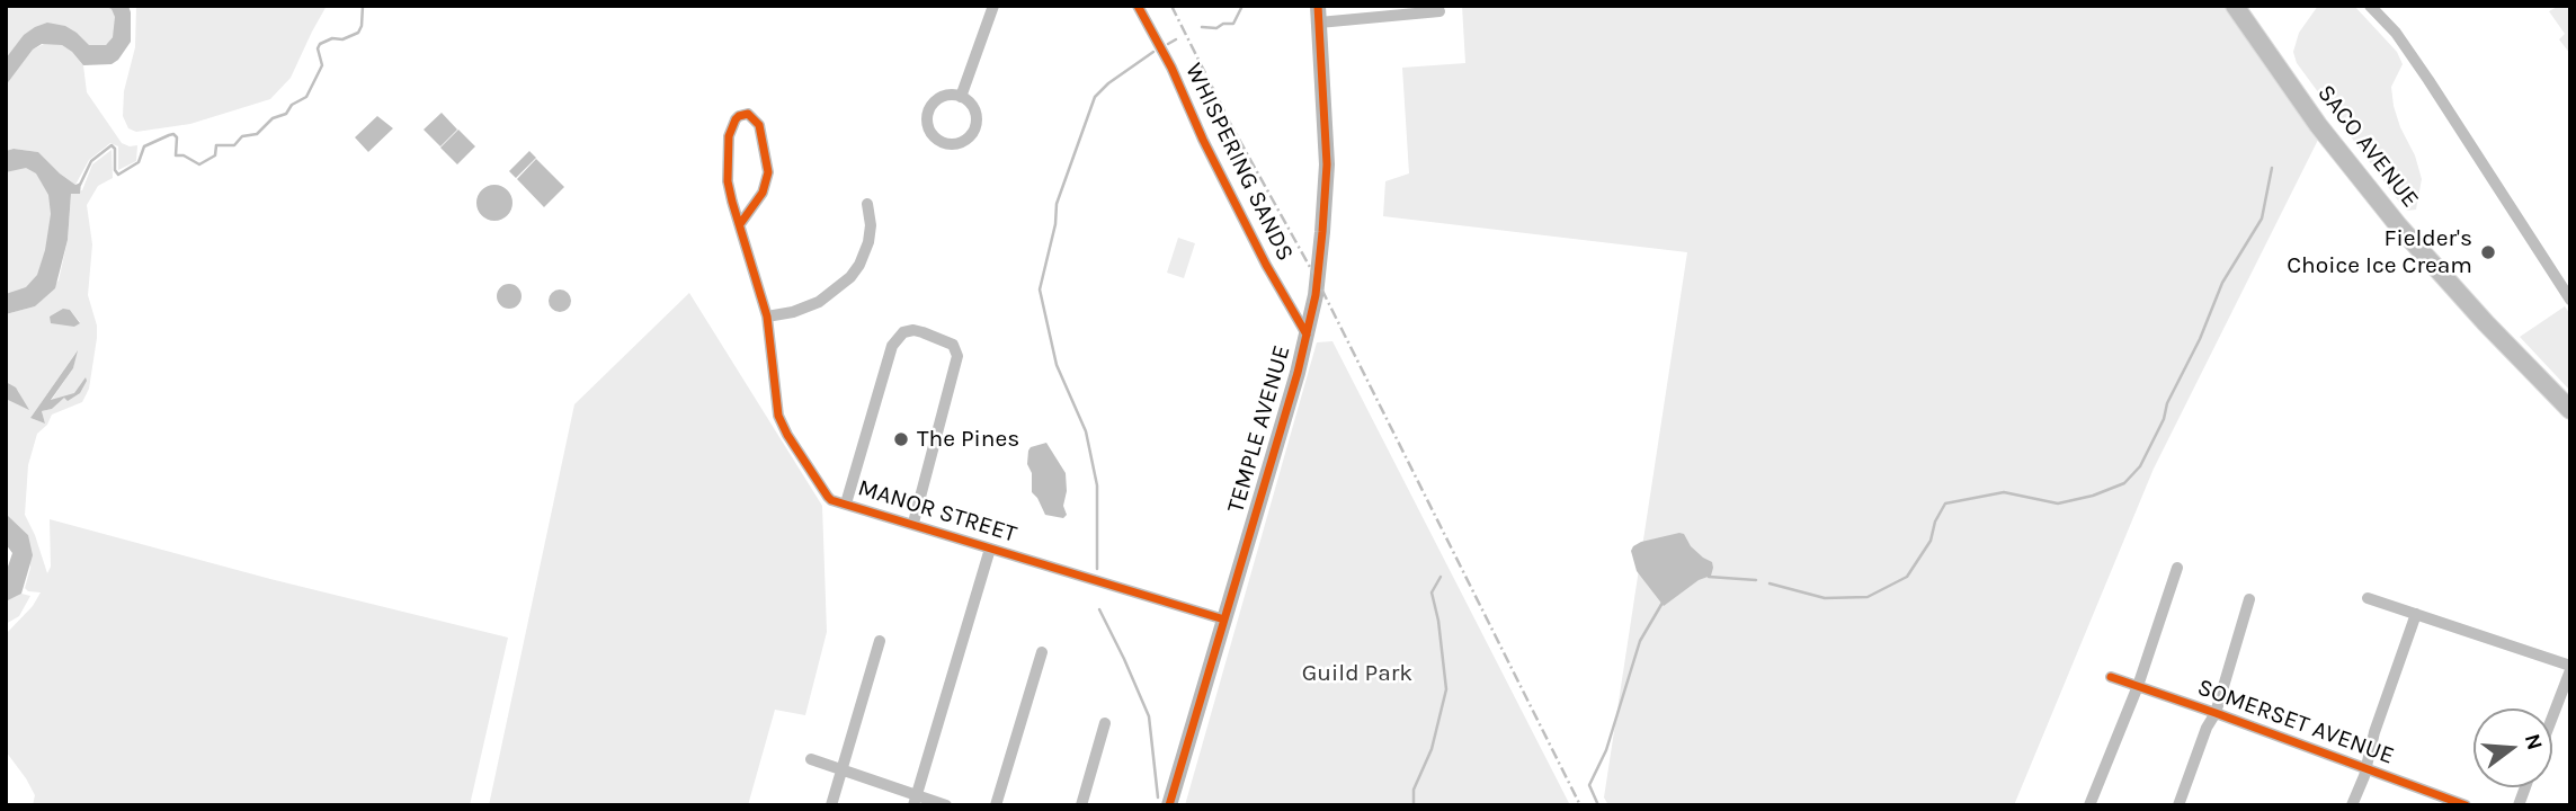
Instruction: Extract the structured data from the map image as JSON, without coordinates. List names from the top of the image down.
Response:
{
  "streets": {
    "main road": ["SACO AVENUE"],
    "street": [
      "WHISPERING SANDS",
      "TEMPLE AVENUE",
      "MANOR STREET",
      "SOMERSET AVENUE"
    ]
  },
  "crossings": [
    ["WHISPERING SANDS", "TEMPLE AVENUE"],
    ["TEMPLE AVENUE", "MANOR STREET"]
  ],
  "parks": ["Guild Park"],
  "places": ["Fielder's Choice Ice Cream", "The Pines"],
  "north": "right"
}
